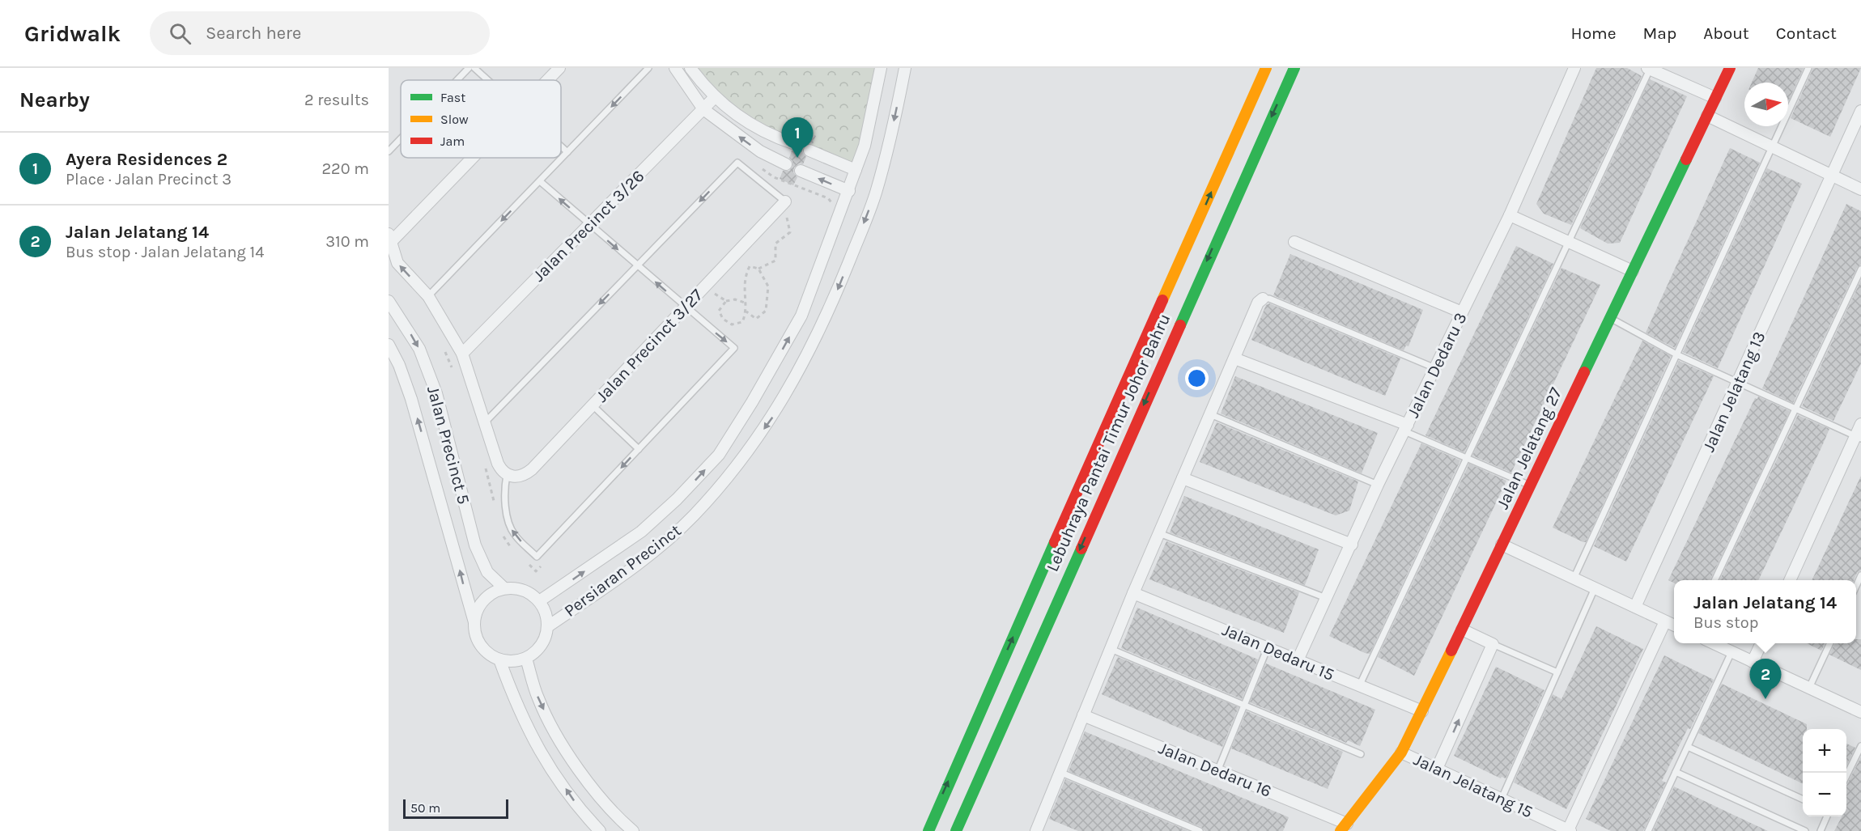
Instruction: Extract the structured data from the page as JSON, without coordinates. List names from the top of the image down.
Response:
{
  "streets": {
    "main road": ["Lebuhraya Pantai Timur Johor Bahru", "Jalan Jelatang 27"],
    "street": [
      "Jalan Precinct 3/26",
      "Jalan Precinct 3/27",
      "Jalan Dedaru 3",
      "Jalan Jelatang 13",
      "Jalan Precinct 5",
      "Persiaran Precinct",
      "Jalan Dedaru 15",
      "Jalan Dedaru 16",
      "Jalan Jelatang 15"
    ]
  },
  "crossings": [
    ["Jalan Dedaru 3", "Jalan Dedaru 15"],
    ["Jalan Precinct 5", "Persiaran Precinct"],
    ["Jalan Jelatang 27", "Jalan Dedaru 15"],
    ["Jalan Jelatang 27", "Jalan Dedaru 16"],
    ["Jalan Jelatang 27", "Jalan Jelatang 15"]
  ],
  "legend": ["Fast", "Slow", "Jam"],
  "scale_bar": "50 m",
  "north": "right",
  "page": {
    "header": "Gridwalk",
    "search": "Search here",
    "nav": [
      "Home",
      "Map",
      "About",
      "Contact"
    ],
    "heading": ["Nearby", "2 results"],
    "pins": ["1", "2"],
    "list": [
      {
        "mark": "1",
        "name": "Ayera Residences 2",
        "note": "Place · Jalan Precinct 3",
        "value": "220 m"
      },
      {
        "mark": "2",
        "name": "Jalan Jelatang 14",
        "note": "Bus stop · Jalan Jelatang 14",
        "value": "310 m"
      }
    ],
    "popup": ["Jalan Jelatang 14", "Bus stop"],
    "map_buttons": ["+", "−"],
    "scale": "50 m"
  }
}
